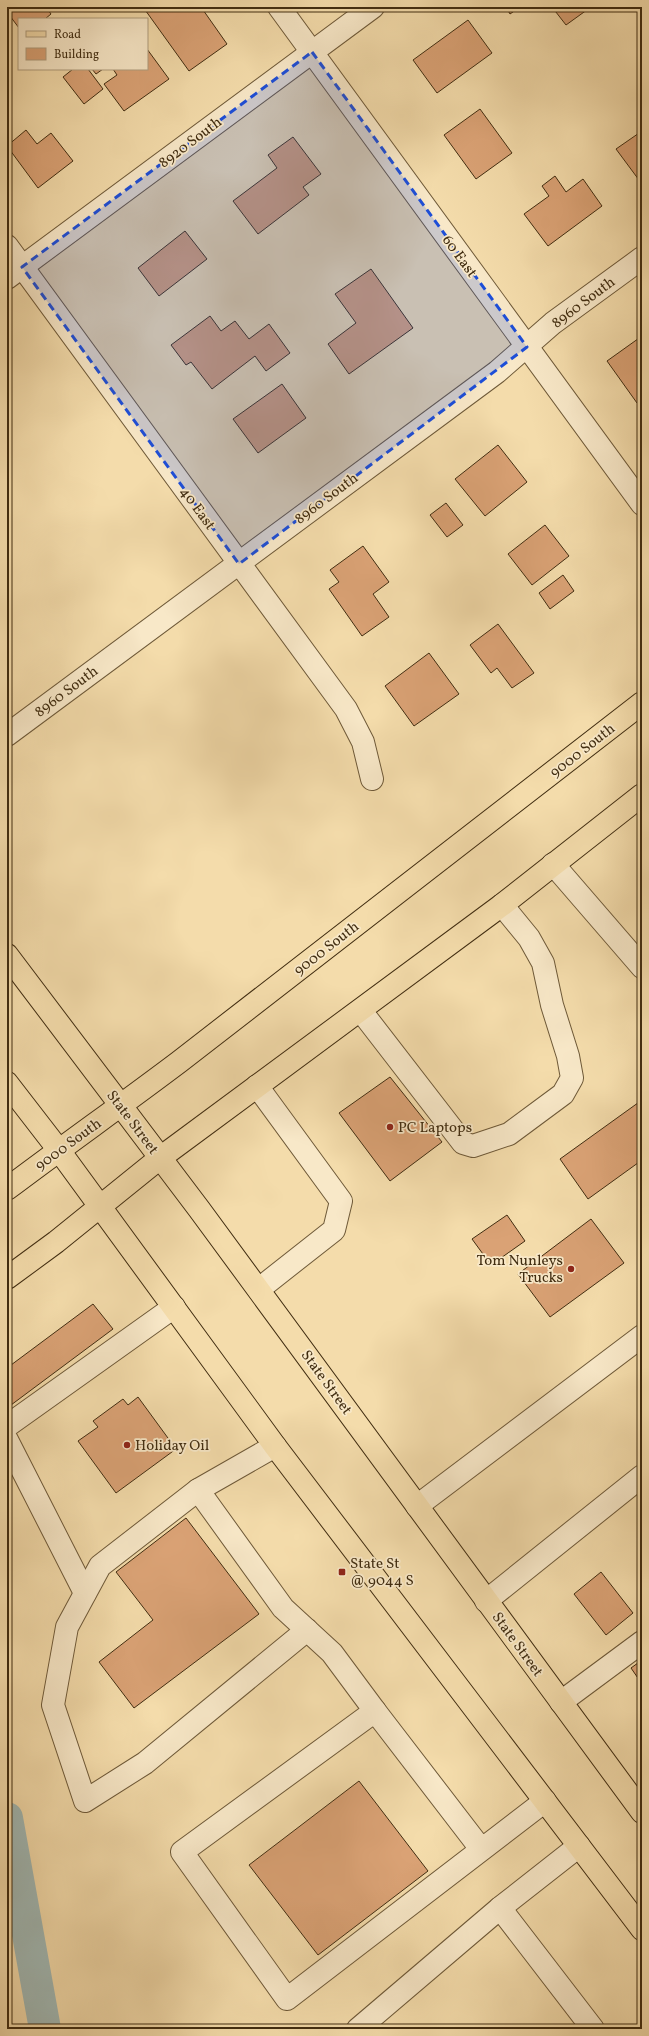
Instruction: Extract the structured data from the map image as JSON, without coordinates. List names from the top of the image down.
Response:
{
  "streets": {
    "main road": ["9000 South", "State Street"],
    "street": [
      "8920 South",
      "60 East",
      "8960 South",
      "40 East"
    ]
  },
  "crossings": [
    ["8920 South", "60 East"],
    ["8920 South", "40 East"],
    ["60 East", "8960 South"],
    ["8960 South", "40 East"],
    ["9000 South", "State Street"]
  ],
  "places": {
    "other": ["PC Laptops", "Tom Nunleys Trucks", "Holiday Oil"],
    "transit": ["State St @ 9044 S"]
  },
  "legend": ["Road", "Building"]
}
